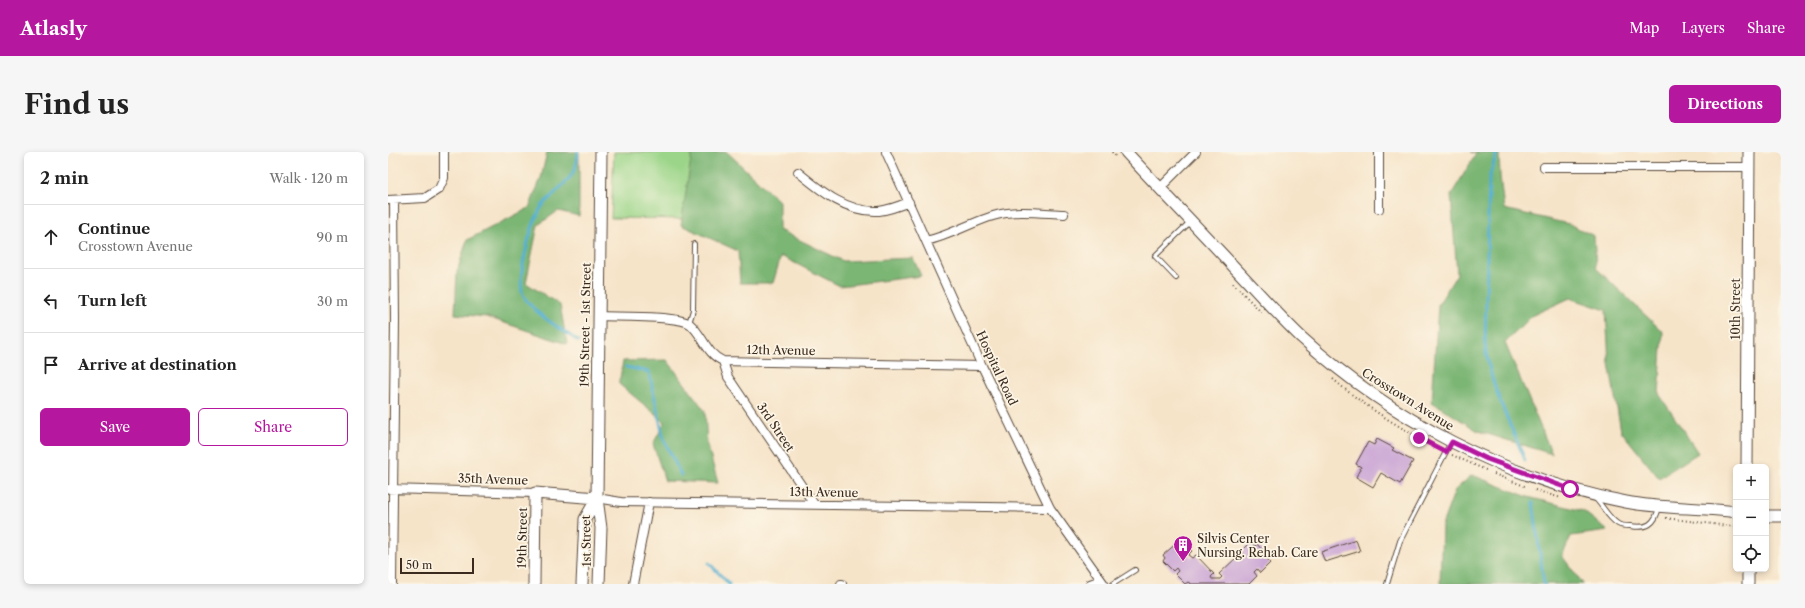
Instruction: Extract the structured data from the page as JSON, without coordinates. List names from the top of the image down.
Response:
{
  "streets": {
    "street": [
      "10th Street",
      "19th Street - 1st Street",
      "12th Avenue",
      "Hospital Road",
      "Crosstown Avenue",
      "3rd Street",
      "35th Avenue",
      "13th Avenue",
      "19th Street",
      "1st Street"
    ]
  },
  "crossings": [
    ["19th Street - 1st Street", "35th Avenue"],
    ["19th Street - 1st Street", "13th Avenue"],
    ["19th Street - 1st Street", "1st Street"],
    ["12th Avenue", "Hospital Road"],
    ["12th Avenue", "3rd Street"],
    ["Hospital Road", "13th Avenue"],
    ["3rd Street", "13th Avenue"],
    ["35th Avenue", "13th Avenue"],
    ["35th Avenue", "19th Street"],
    ["35th Avenue", "1st Street"],
    ["13th Avenue", "1st Street"]
  ],
  "places": {
    "building": ["Silvis Center Nursing. Rehab. Care"]
  },
  "scale_bar": "50 m",
  "page": {
    "header": "Atlasly",
    "nav": ["Map", "Layers", "Share"],
    "buttons": [
      "Directions",
      ["Save", "Share"]
    ],
    "title": "Find us",
    "heading": ["2 min", "Walk · 120 m"],
    "list": [
      ["Continue", "Crosstown Avenue", "90 m"],
      ["Turn left", "30 m"],
      "Arrive at destination"
    ],
    "map_buttons": ["+", "−"],
    "scale": "50 m"
  }
}
